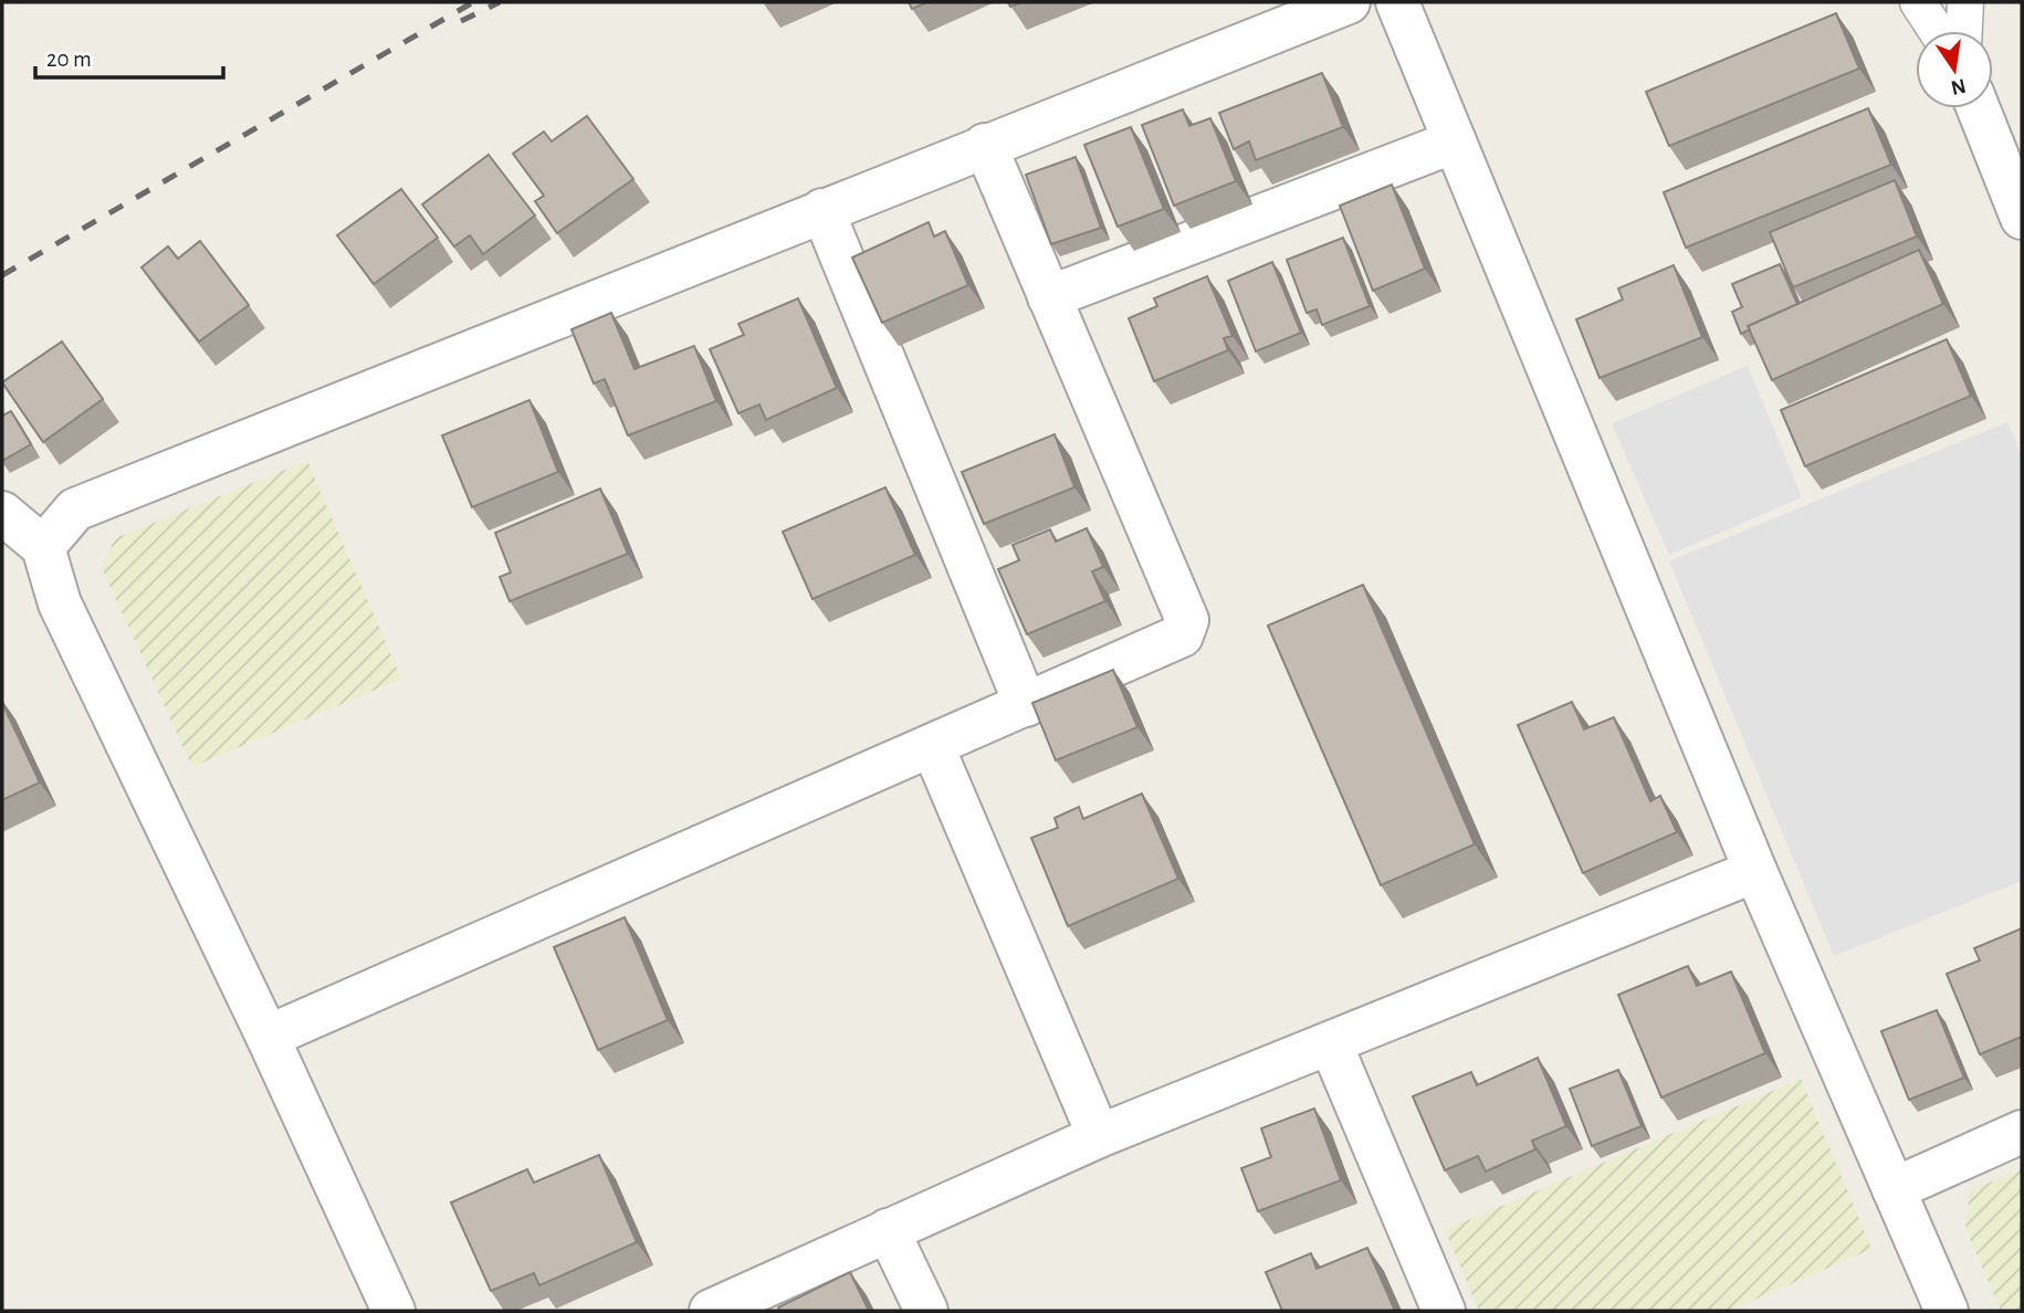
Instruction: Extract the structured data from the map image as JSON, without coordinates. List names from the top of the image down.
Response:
{
  "scale_bar": "20 m",
  "north": "bottom"
}
